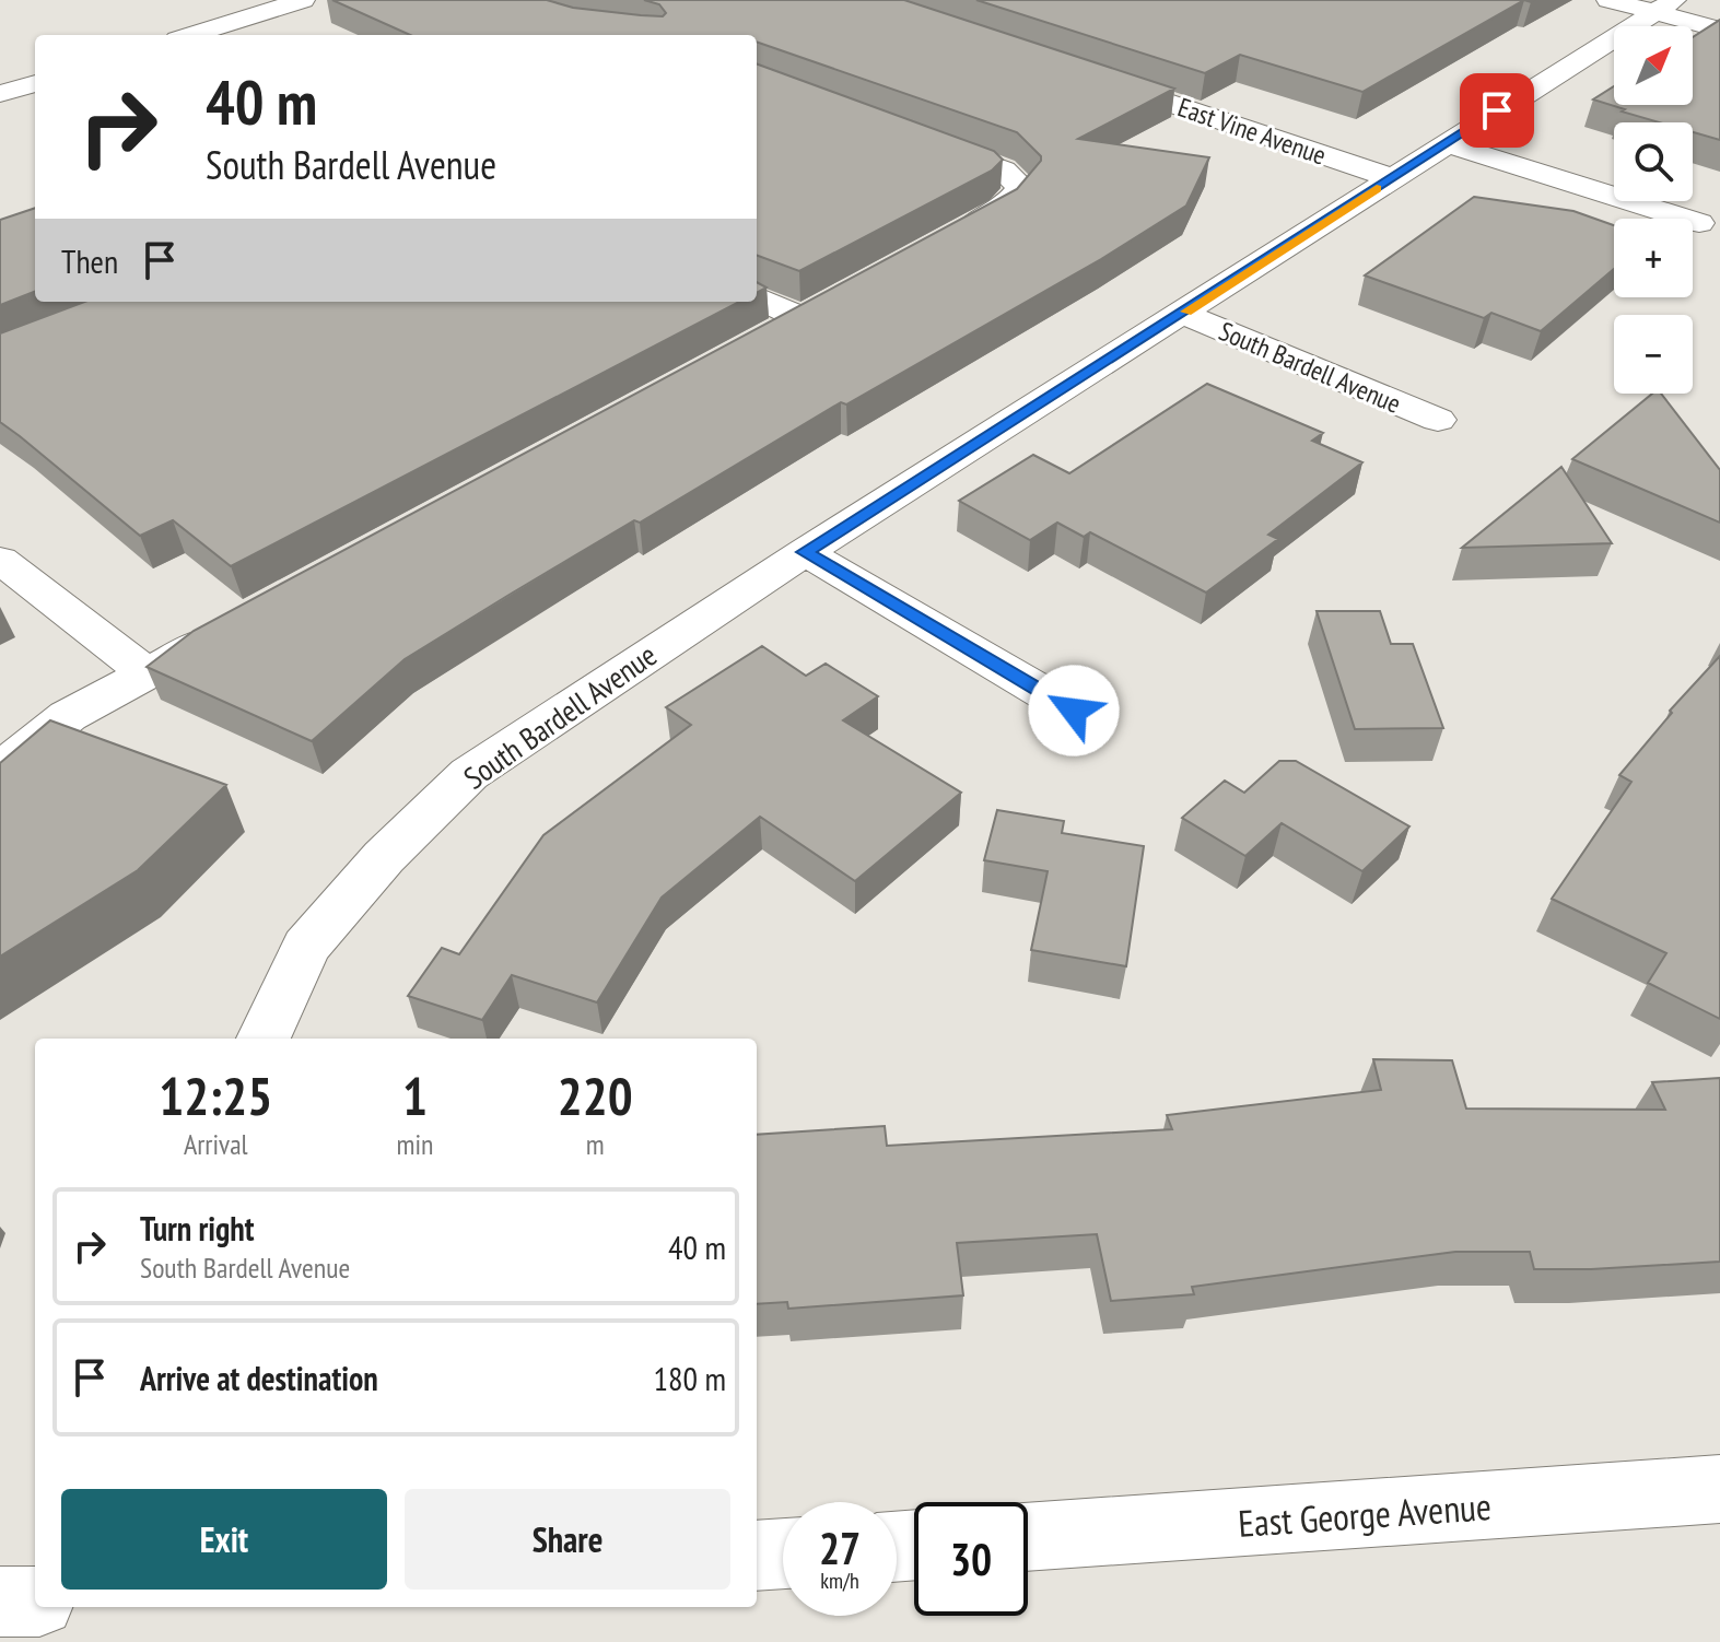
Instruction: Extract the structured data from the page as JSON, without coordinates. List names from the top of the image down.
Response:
{
  "streets": {
    "street": ["East Vine Avenue", "South Bardell Avenue", "East George Avenue"]
  },
  "crossings": [
    ["East Vine Avenue", "South Bardell Avenue"]
  ],
  "north": "top right",
  "page": {
    "map_buttons": ["+", "−"],
    "turn": ["40 m", "South Bardell Avenue"],
    "then": "Then",
    "eta": [
      "12:25",
      "Arrival",
      "1",
      "min",
      "220",
      "m"
    ],
    "list": [
      {
        "name": "Turn right",
        "note": "South Bardell Avenue",
        "value": "40 m"
      },
      {
        "name": "Arrive at destination",
        "value": "180 m"
      }
    ],
    "buttons": ["Exit", "Share"],
    "speed": "27 km/h",
    "limit": "30"
  }
}
